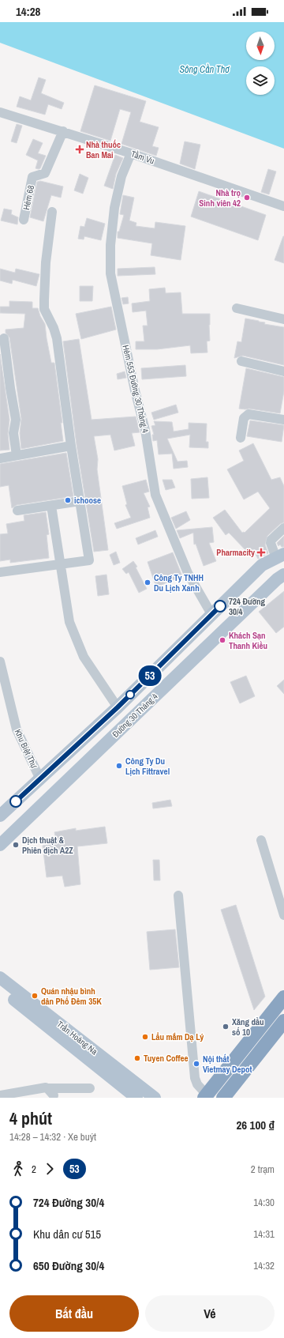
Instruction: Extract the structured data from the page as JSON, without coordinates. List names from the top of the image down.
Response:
{
  "streets": {
    "main road": ["Đường 30 Tháng 4", "Trần Hoàng Na"],
    "street": [
      "Tầm Vu",
      "Hẻm 68",
      "Hẻm 553 Đường 30 Tháng 4",
      "Khu Biệt Thự"
    ]
  },
  "crossings": [
    ["Tầm Vu", "Hẻm 68"],
    ["Tầm Vu", "Hẻm 553 Đường 30 Tháng 4"],
    ["Hẻm 553 Đường 30 Tháng 4", "Đường 30 Tháng 4"],
    ["Đường 30 Tháng 4", "Khu Biệt Thự"]
  ],
  "water": ["Sông Cần Thơ"],
  "places": {
    "health": ["Nhà thuốc Ban Mai", "Pharmacity"],
    "other": [
      "Nhà trọ Sinh viên 42",
      "ichoose",
      "Công Ty TNHH Du Lịch Xanh",
      "724 Đường 30/4",
      "Khách Sạn Thanh Kiều",
      "Công Ty Du Lịch Fittravel",
      "Dịch thuật & Phiên dịch A2Z",
      "Quán nhậu bình dân Phố Đêm 35K",
      "Xăng dầu số 10",
      "Lẩu mắm Dạ Lý",
      "Tuyen Coffee",
      "Nội thất Vietmay Depot"
    ]
  },
  "lines": ["bus line 53"],
  "north": "bottom",
  "page": {
    "status": "14:28",
    "on_map": "53",
    "heading": ["4 phút", "14:28 – 14:32 · Xe buýt", "26 100 ₫"],
    "legs": ["2", "53", "2 trạm"],
    "list": [
      {
        "name": "724 Đường 30/4",
        "value": "14:30"
      },
      {
        "name": "Khu dân cư 515",
        "value": "14:31"
      },
      {
        "name": "650 Đường 30/4",
        "value": "14:32"
      }
    ],
    "buttons": ["Bắt đầu", "Vé"]
  }
}
